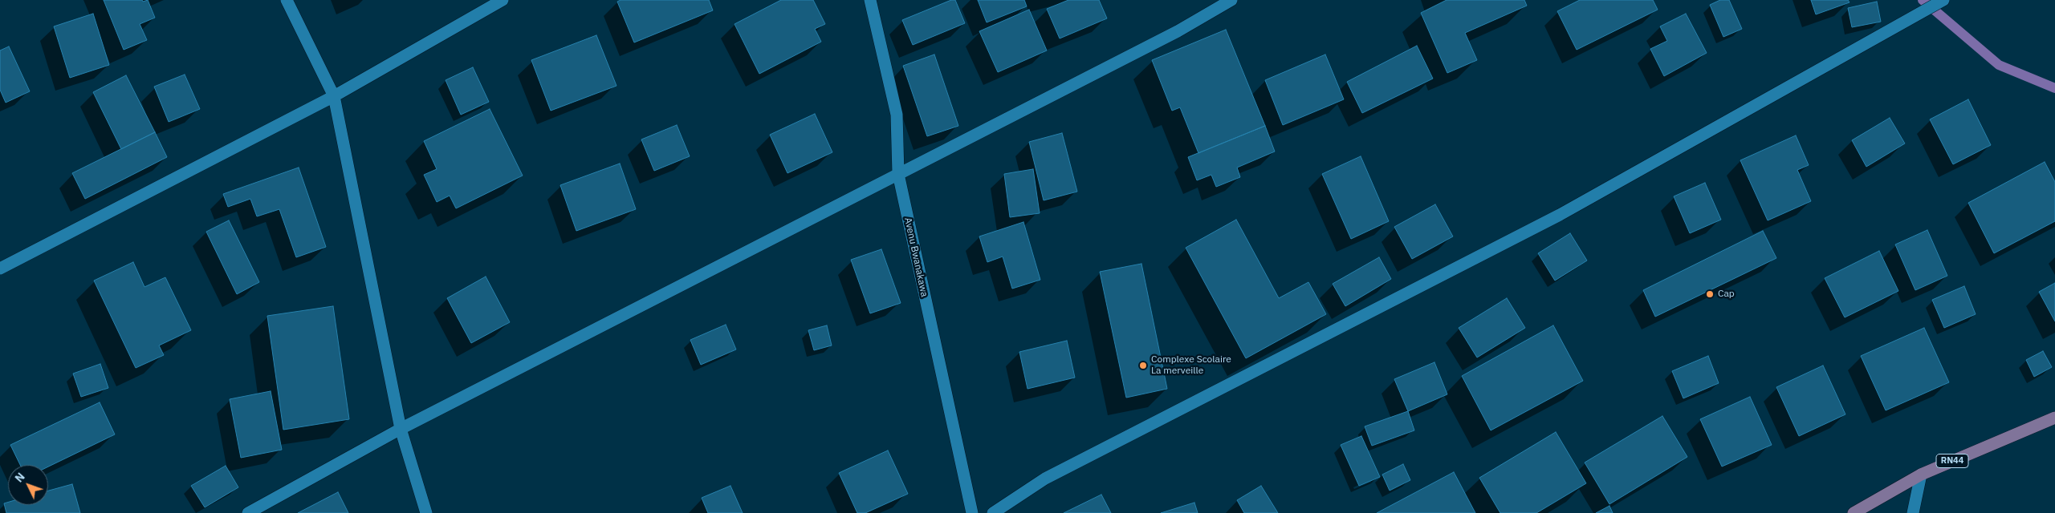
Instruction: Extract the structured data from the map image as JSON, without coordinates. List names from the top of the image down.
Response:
{
  "streets": {
    "main road": ["RN44"],
    "street": ["Avenu Bwanakawa"]
  },
  "places": ["Cap", "Complexe Scolaire La merveille"],
  "north": "top left"
}
